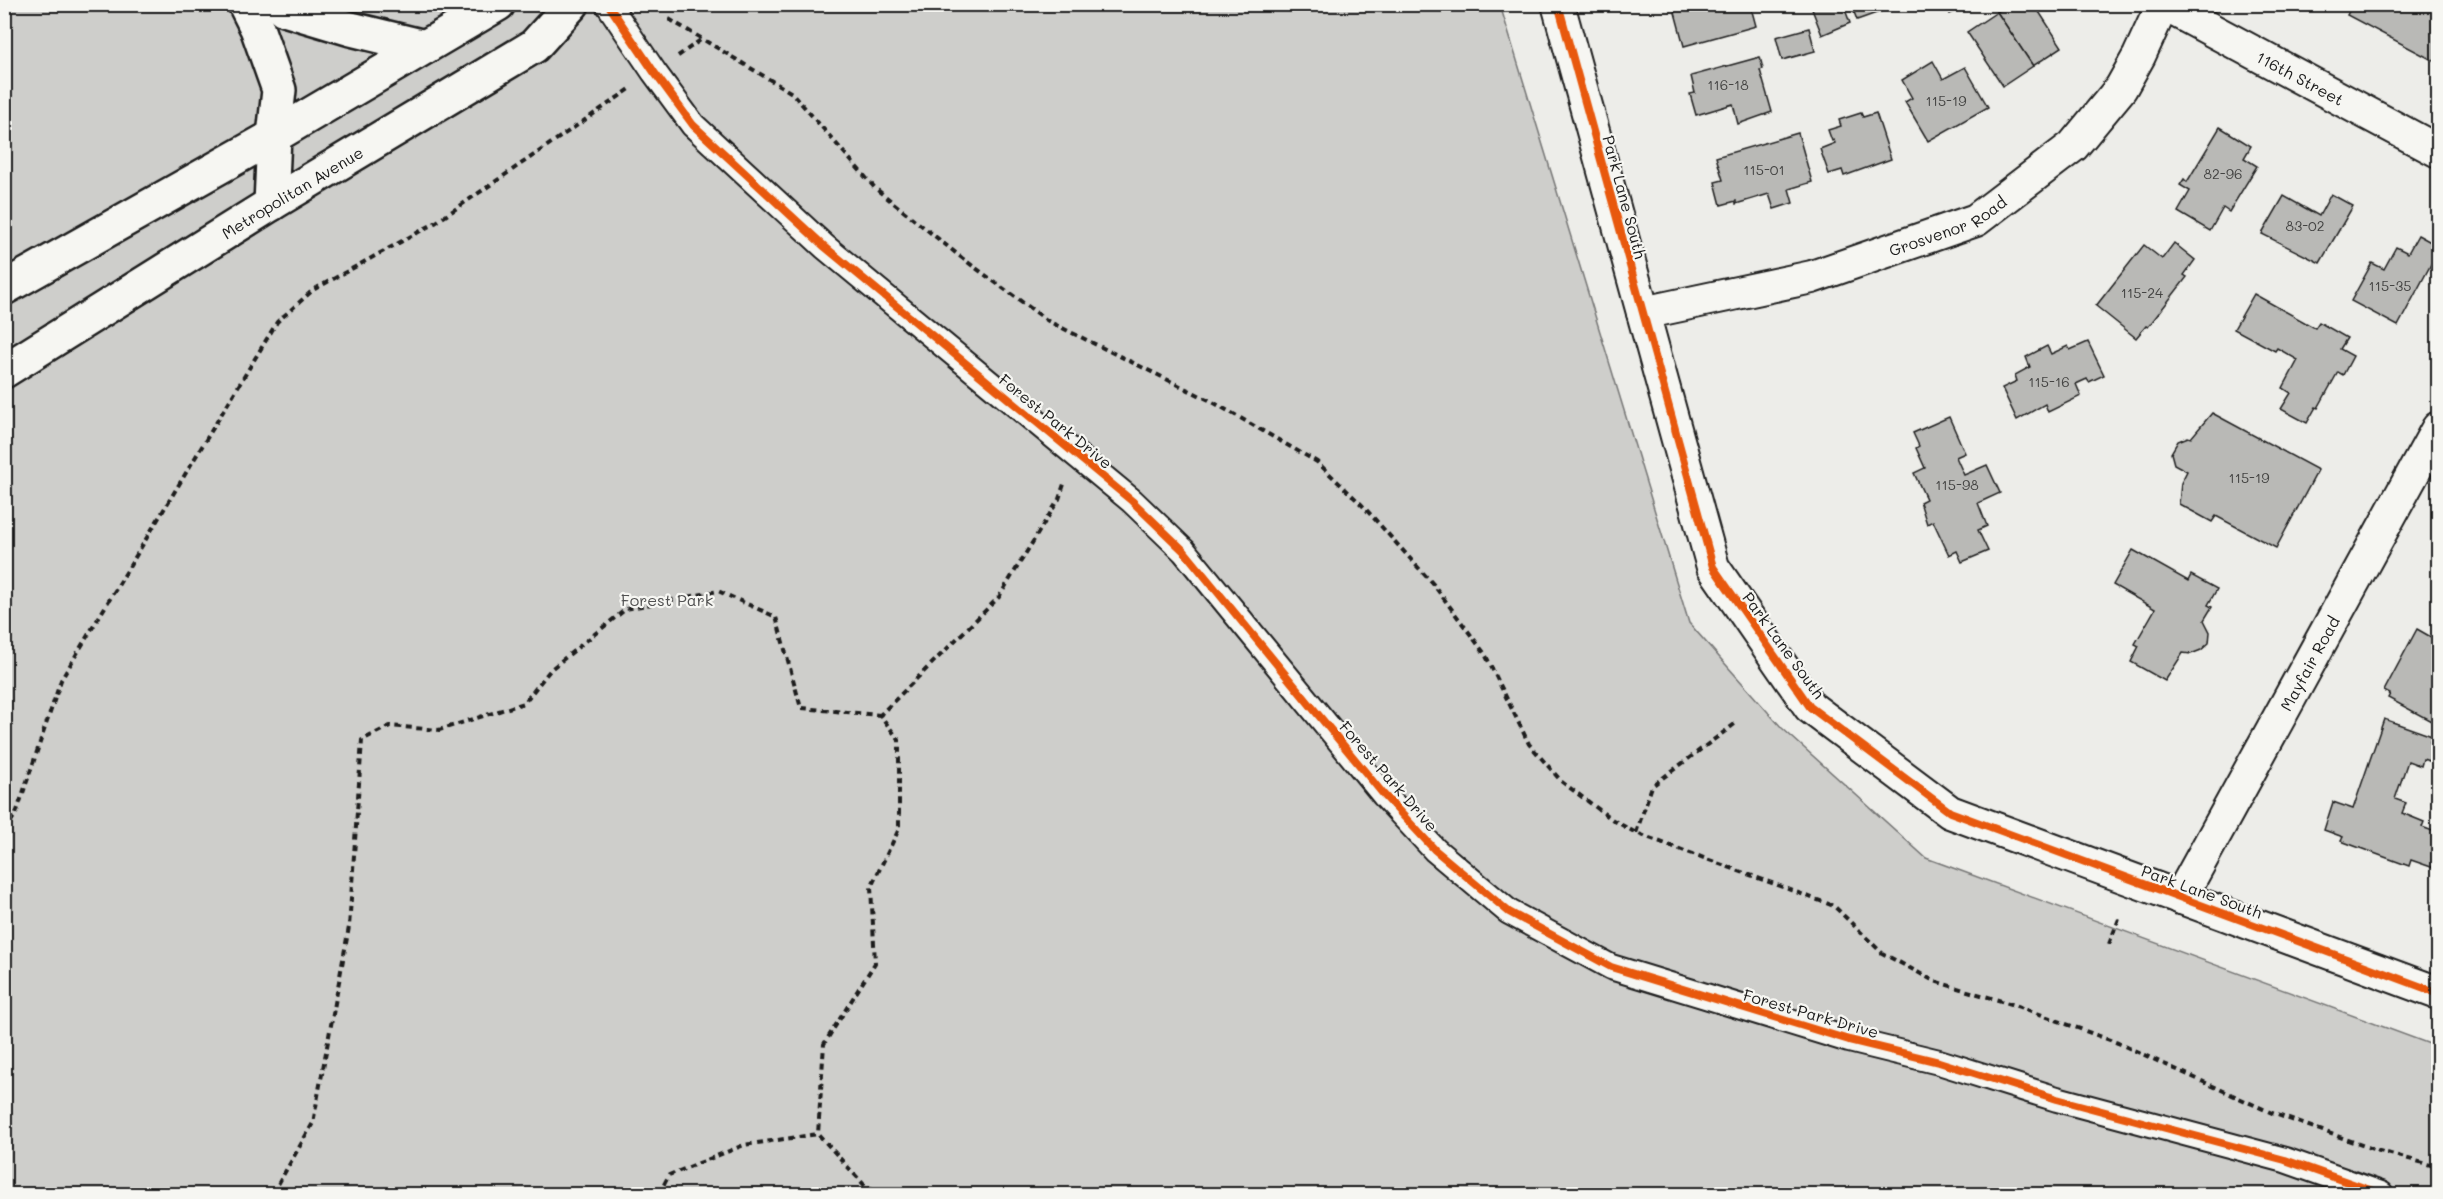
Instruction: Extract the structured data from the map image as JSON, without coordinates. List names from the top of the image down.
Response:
{
  "streets": {
    "main road": ["Metropolitan Avenue"],
    "street": [
      "116th Street",
      "Park Lane South",
      "Grosvenor Road",
      "Forest Park Drive",
      "Mayfair Road"
    ]
  },
  "crossings": [
    ["116th Street", "Grosvenor Road"],
    ["Park Lane South", "Grosvenor Road"],
    ["Park Lane South", "Mayfair Road"]
  ],
  "parks": ["Forest Park"],
  "house_numbers": [
    "116-18",
    "115-19",
    "115-01",
    "82-96",
    "83-02",
    "115-35",
    "115-24",
    "115-16",
    "115-19",
    "115-98"
  ]
}
